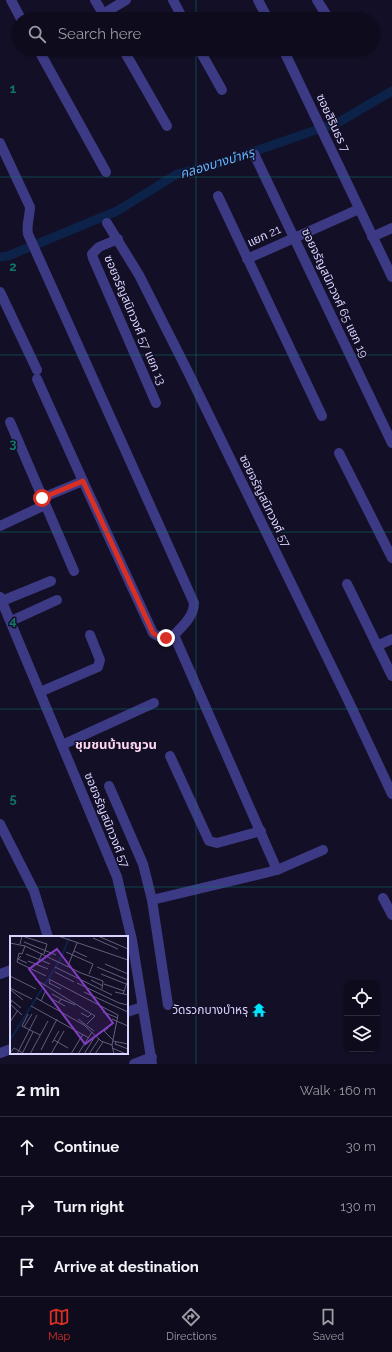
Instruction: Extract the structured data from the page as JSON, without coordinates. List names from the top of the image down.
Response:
{
  "streets": {
    "street": [
      "ซอยสิรินธร 7",
      "แยก 21",
      "ซอยจรัญสนิทวงศ์ 65 แยก 19",
      "ซอยจรัญสนิทวงศ์ 57 แยก 13",
      "ซอยจรัญสนิทวงศ์ 57"
    ]
  },
  "crossings": [
    ["ซอยสิรินธร 7", "แยก 21"],
    ["แยก 21", "ซอยจรัญสนิทวงศ์ 65 แยก 19"],
    ["ซอยจรัญสนิทวงศ์ 57 แยก 13", "ซอยจรัญสนิทวงศ์ 57"]
  ],
  "districts": ["ชุมชนบ้านญวน"],
  "water": ["คลองบางบำหรุ"],
  "places": {
    "temple": ["วัดรวกบางบำหรุ"]
  },
  "page": {
    "search": "Search here",
    "heading": ["2 min", "Walk · 160 m"],
    "list": [
      ["Continue", "30 m"],
      ["Turn right", "130 m"],
      "Arrive at destination"
    ],
    "nav": ["Map", "Directions", "Saved"]
  },
  "grid": {
    "rows": [
      "1",
      "2",
      "3",
      "4",
      "5"
    ]
  }
}
